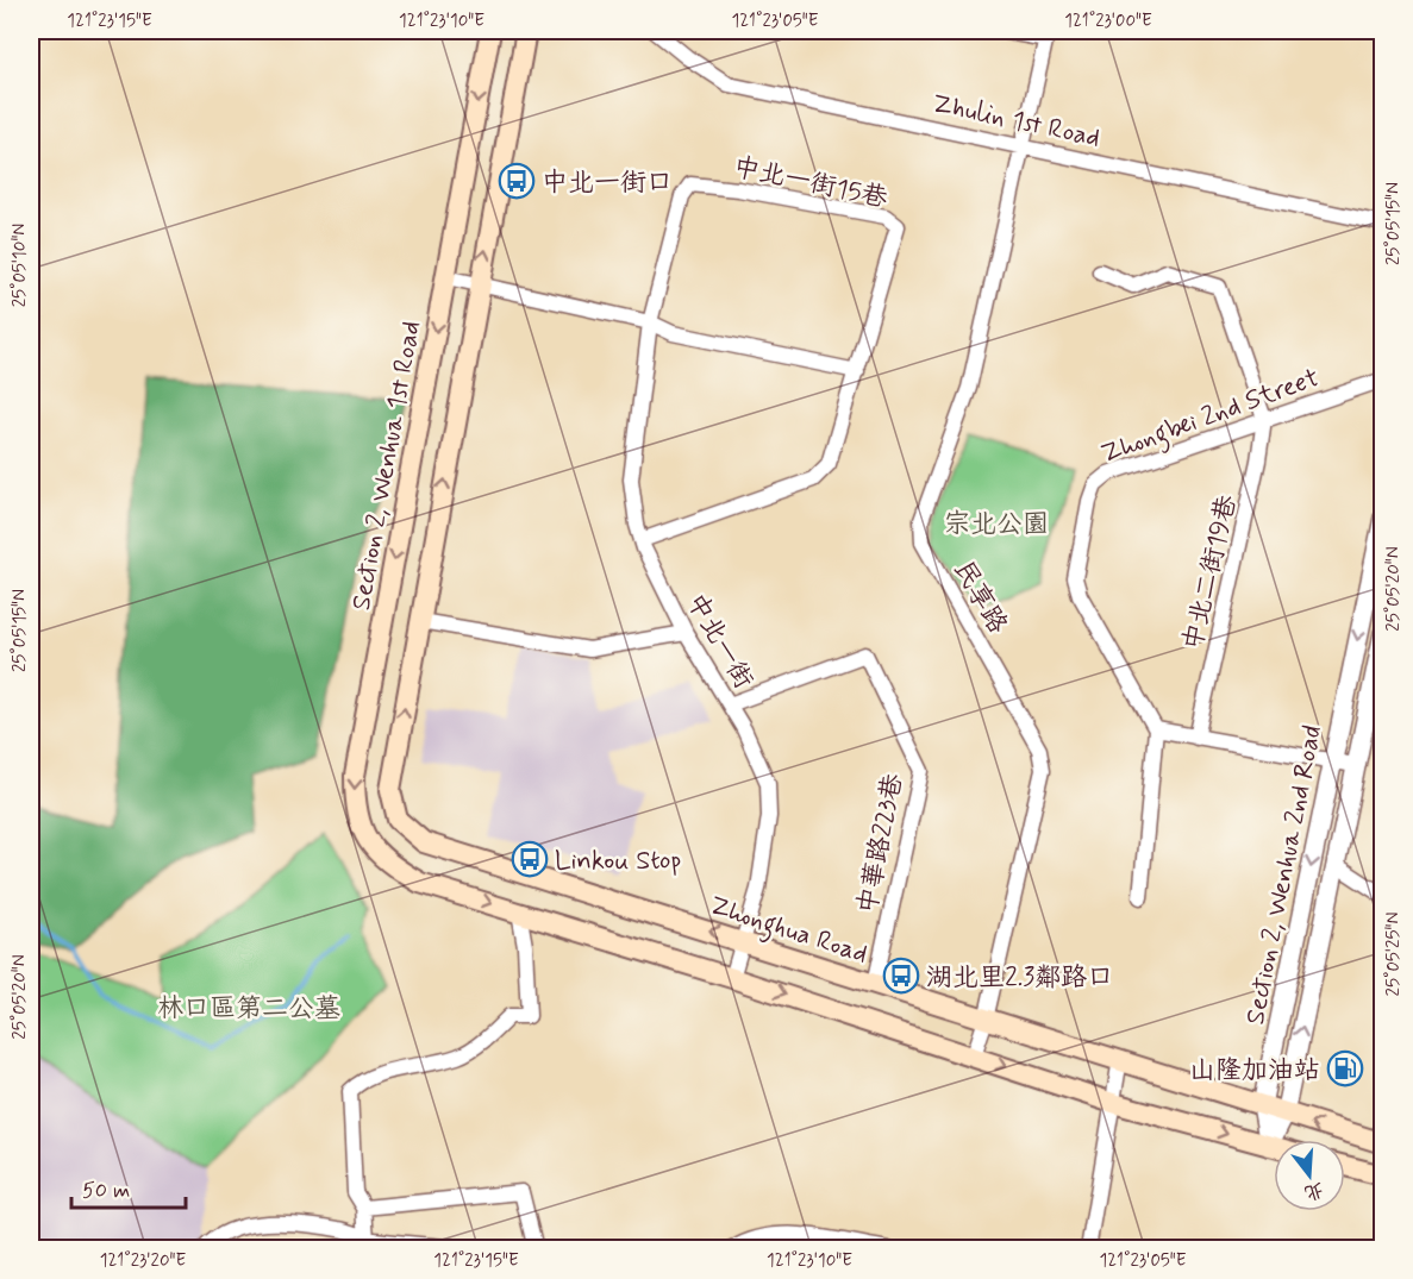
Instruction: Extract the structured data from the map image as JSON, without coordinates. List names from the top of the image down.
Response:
{
  "streets": {
    "main road": ["Section 2, Wenhua 1st Road", "Zhonghua Road"],
    "street": [
      "Zhulin 1st Road",
      "中北一街15巷",
      "Zhongbei 2nd Street",
      "中北二街19巷",
      "民享路",
      "中北一街",
      "中華路223巷",
      "Section 2, Wenhua 2nd Road"
    ]
  },
  "crossings": [
    ["Zhulin 1st Road", "民享路"],
    ["中北一街15巷", "中北一街"],
    ["Zhongbei 2nd Street", "中北二街19巷"],
    ["民享路", "Zhonghua Road"],
    ["中北一街", "中華路223巷"],
    ["中北一街", "Zhonghua Road"],
    ["中華路223巷", "Zhonghua Road"],
    ["Section 2, Wenhua 2nd Road", "Zhonghua Road"]
  ],
  "parks": ["宗北公園", "林口區第二公墓"],
  "places": {
    "bus stop": ["中北一街口", "Linkou Stop", "湖北里2.3鄰路口"],
    "fuel station": ["山隆加油站"]
  },
  "scale_bar": "50 m",
  "north": "bottom",
  "coordinates": [
    "121°23'15\"E",
    "121°23'10\"E",
    "121°23'05\"E",
    "121°23'00\"E",
    "25°05'15\"N",
    "25°05'10\"N",
    "25°05'20\"N",
    "25°05'25\"N",
    "121°23'20\"E"
  ]
}
